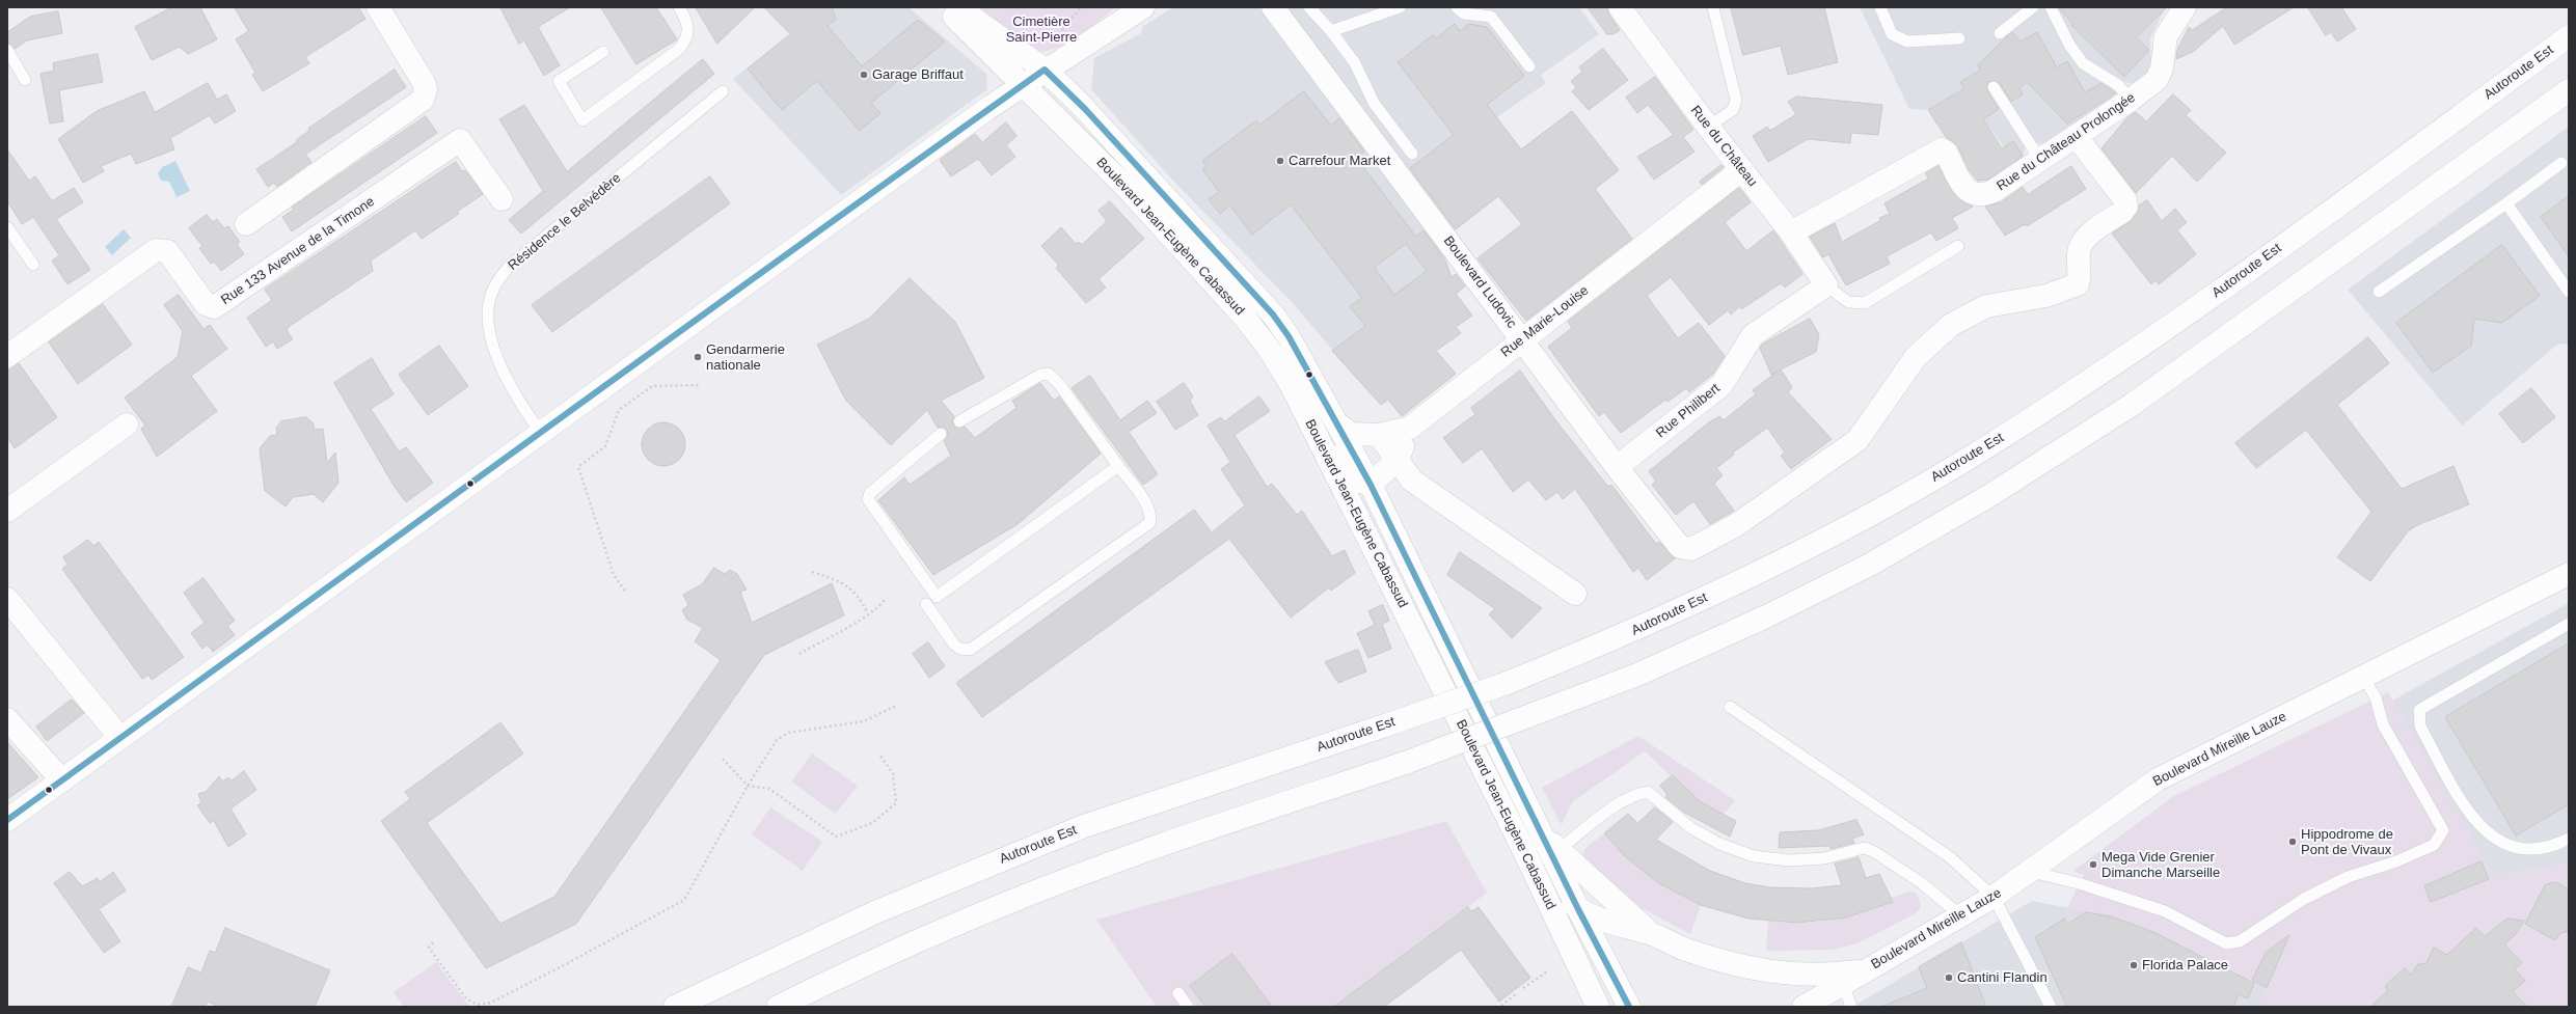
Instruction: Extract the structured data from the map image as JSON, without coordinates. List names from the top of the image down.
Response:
{
  "streets": {
    "main road": [
      "Autoroute Est",
      "Rue du Château Prolongée",
      "Rue du Château",
      "Boulevard Jean-Eugène Cabassud",
      "Rue 133 Avenue de la Timone",
      "Boulevard Ludovic",
      "Rue Marie-Louise",
      "Rue Philibert",
      "Boulevard Mireille Lauze"
    ],
    "lane": ["Résidence le Belvédère"]
  },
  "crossings": [
    ["Rue du Château Prolongée", "Rue du Château"],
    ["Rue du Château Prolongée", "Boulevard Ludovic"],
    ["Rue du Château", "Rue Marie-Louise"],
    ["Rue du Château", "Rue Philibert"],
    ["Boulevard Jean-Eugène Cabassud", "Rue Marie-Louise"],
    ["Boulevard Ludovic", "Rue Marie-Louise"],
    ["Boulevard Ludovic", "Rue Philibert"]
  ],
  "parks": ["Cimetière Saint-Pierre"],
  "places": [
    "Garage Briffaut",
    "Carrefour Market",
    "Gendarmerie nationale",
    "Hippodrome de Pont de Vivaux",
    "Mega Vide Grenier Dimanche Marseille",
    "Florida Palace",
    "Cantini Flandin"
  ]
}
